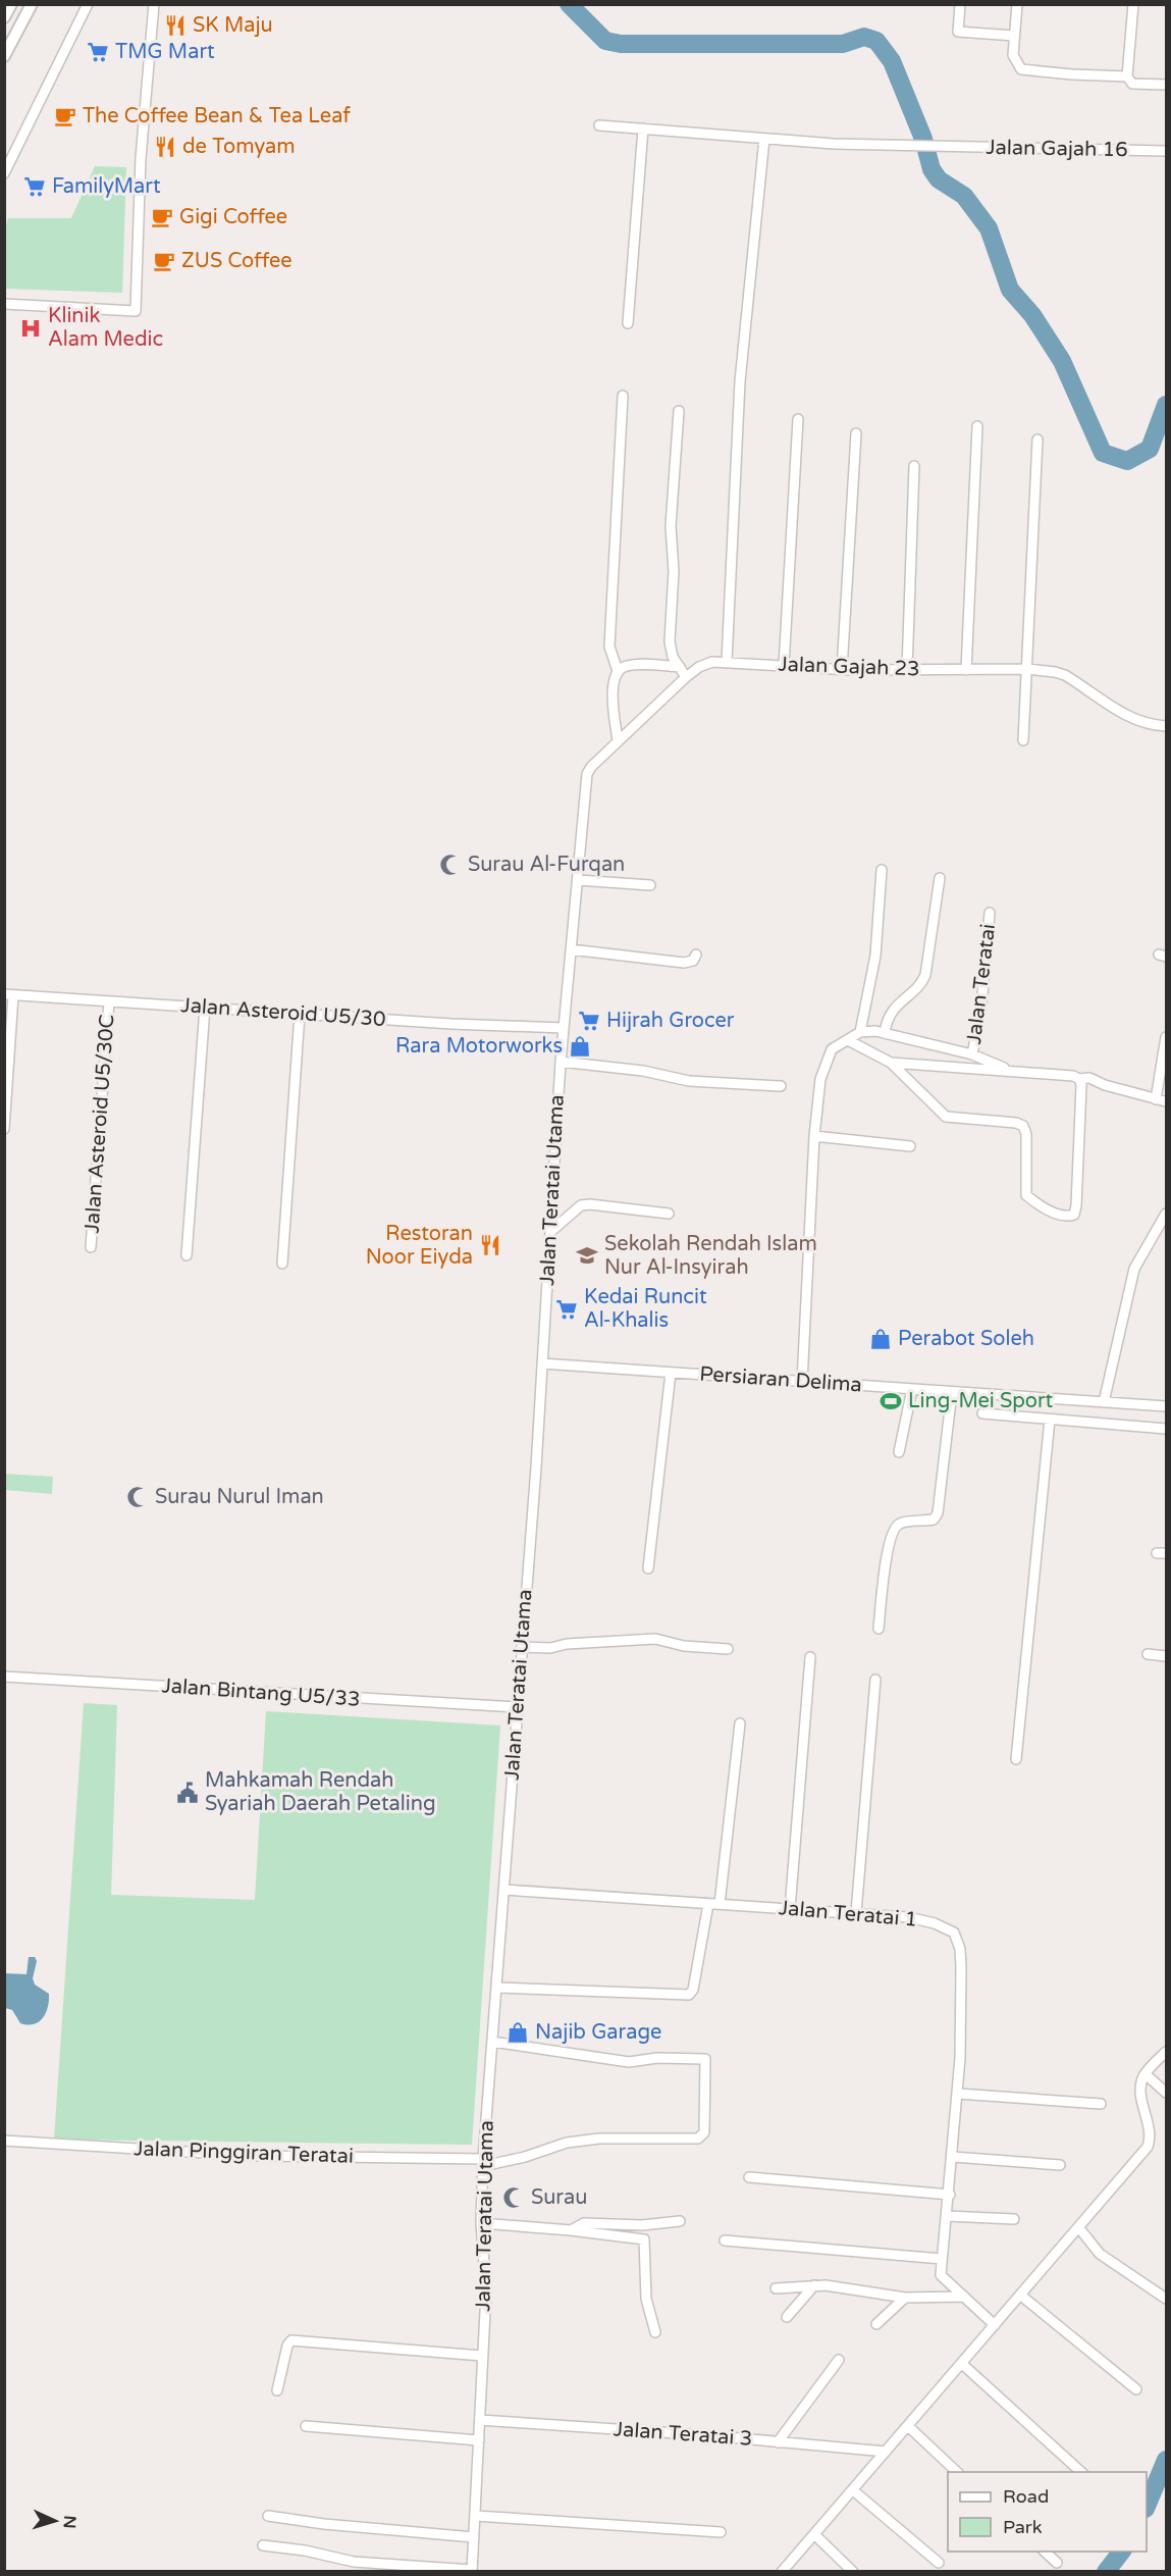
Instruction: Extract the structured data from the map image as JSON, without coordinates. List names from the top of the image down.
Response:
{
  "streets": {
    "street": [
      "Jalan Gajah 16",
      "Jalan Gajah 23",
      "Jalan Teratai",
      "Jalan Asteroid U5/30",
      "Jalan Asteroid U5/30C",
      "Jalan Teratai Utama",
      "Persiaran Delima",
      "Jalan Bintang U5/33",
      "Jalan Teratai 1",
      "Jalan Pinggiran Teratai",
      "Jalan Teratai 3"
    ]
  },
  "crossings": [
    ["Jalan Gajah 23", "Jalan Teratai Utama"],
    ["Jalan Asteroid U5/30", "Jalan Asteroid U5/30C"],
    ["Jalan Asteroid U5/30", "Jalan Teratai Utama"],
    ["Jalan Teratai Utama", "Persiaran Delima"],
    ["Jalan Teratai Utama", "Jalan Bintang U5/33"],
    ["Jalan Teratai Utama", "Jalan Teratai 1"],
    ["Jalan Teratai Utama", "Jalan Pinggiran Teratai"],
    ["Jalan Teratai Utama", "Jalan Teratai 3"]
  ],
  "places": {
    "restaurant": ["SK Maju", "de Tomyam", "Restoran Noor Eiyda"],
    "supermarket": [
      "TMG Mart",
      "FamilyMart",
      "Hijrah Grocer",
      "Kedai Runcit Al-Khalis"
    ],
    "cafe": ["The Coffee Bean & Tea Leaf", "Gigi Coffee", "ZUS Coffee"],
    "hospital": ["Klinik Alam Medic"],
    "mosque": ["Surau Al-Furqan", "Surau Nurul Iman", "Surau"],
    "shop": ["Rara Motorworks", "Perabot Soleh", "Najib Garage"],
    "school or university": ["Sekolah Rendah Islam Nur Al-Insyirah"],
    "sports": ["Ling-Mei Sport"],
    "public building": ["Mahkamah Rendah Syariah Daerah Petaling"]
  },
  "legend": ["Road", "Park"],
  "north": "right"
}
